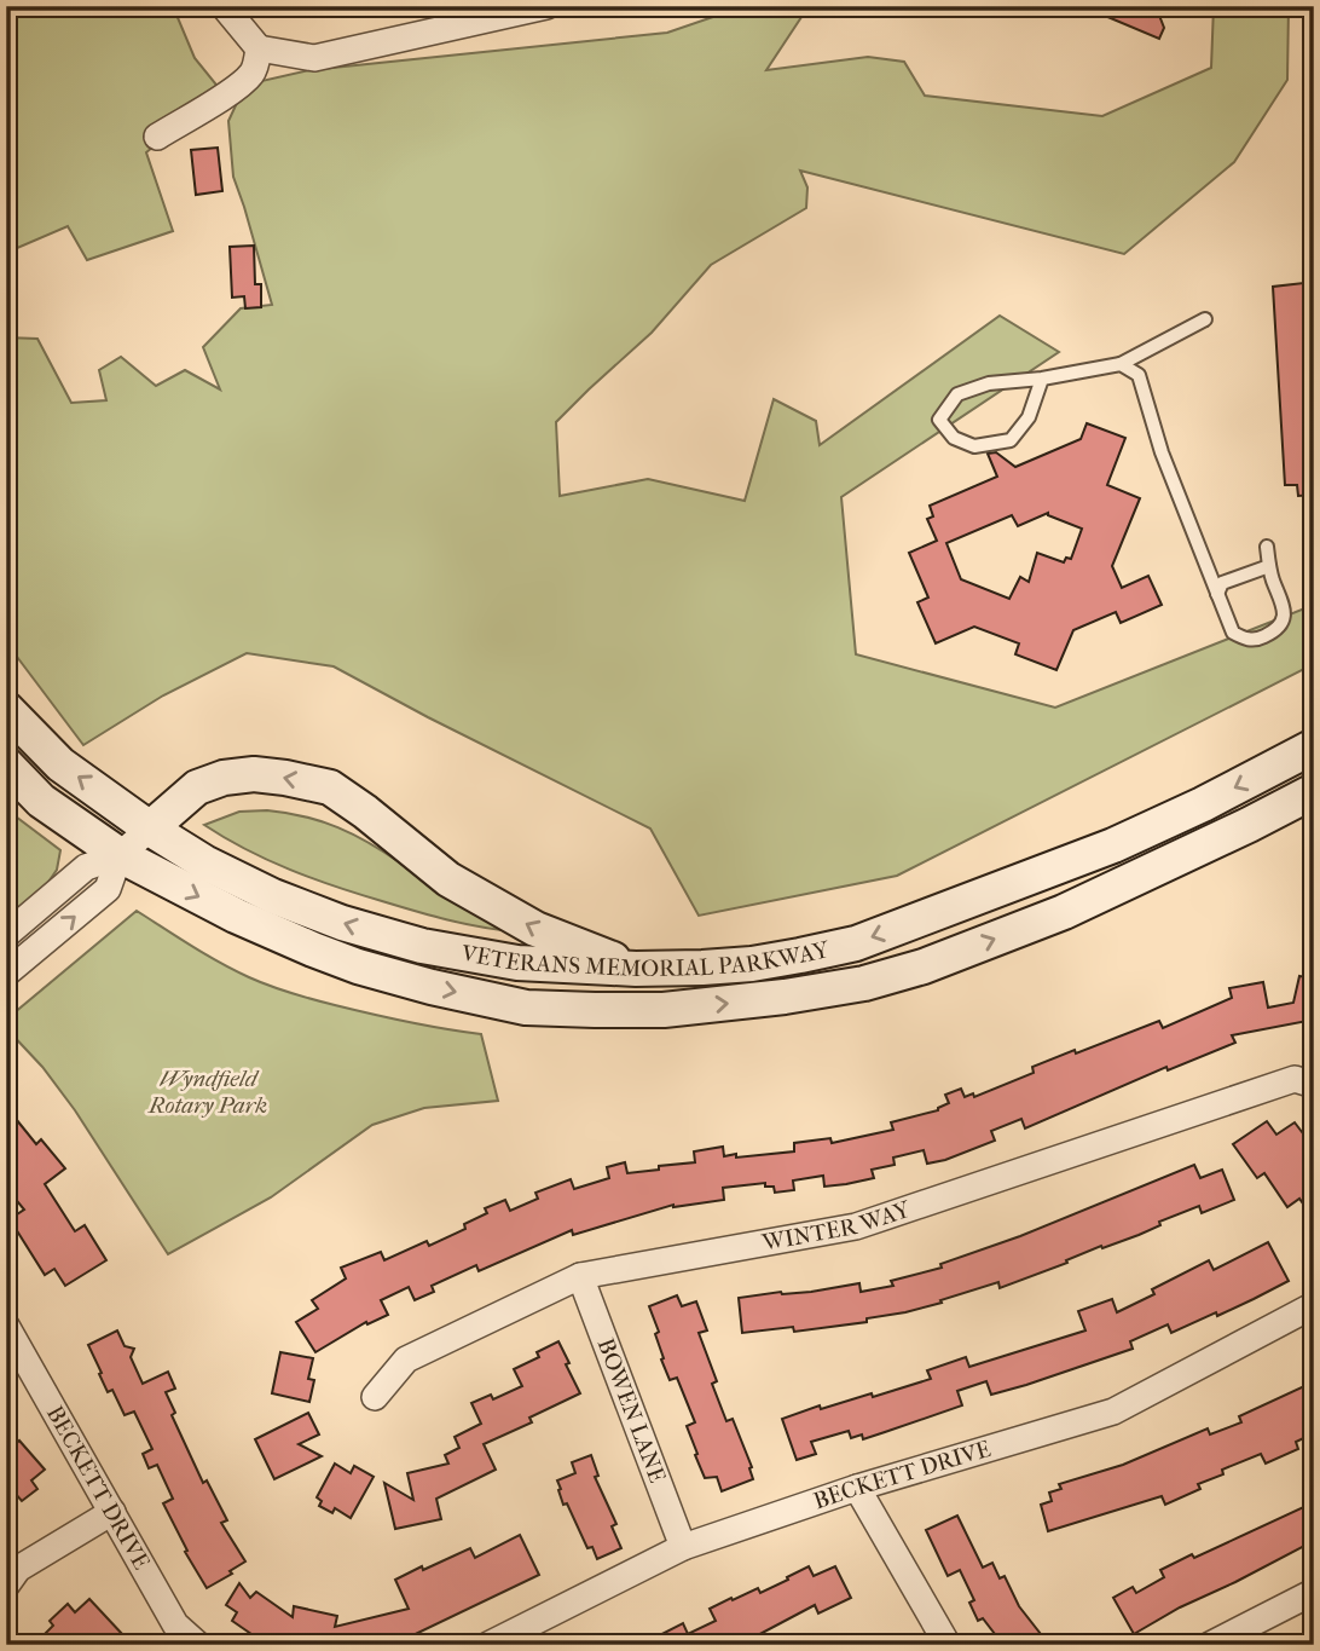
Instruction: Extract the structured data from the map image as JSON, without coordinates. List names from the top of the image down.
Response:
{
  "streets": {
    "main road": ["VETERANS MEMORIAL PARKWAY"],
    "street": ["WINTER WAY", "BOWEN LANE", "BECKETT DRIVE"]
  },
  "crossings": [
    ["WINTER WAY", "BOWEN LANE"],
    ["BOWEN LANE", "BECKETT DRIVE"]
  ],
  "parks": ["Wyndfield Rotary Park"]
}
